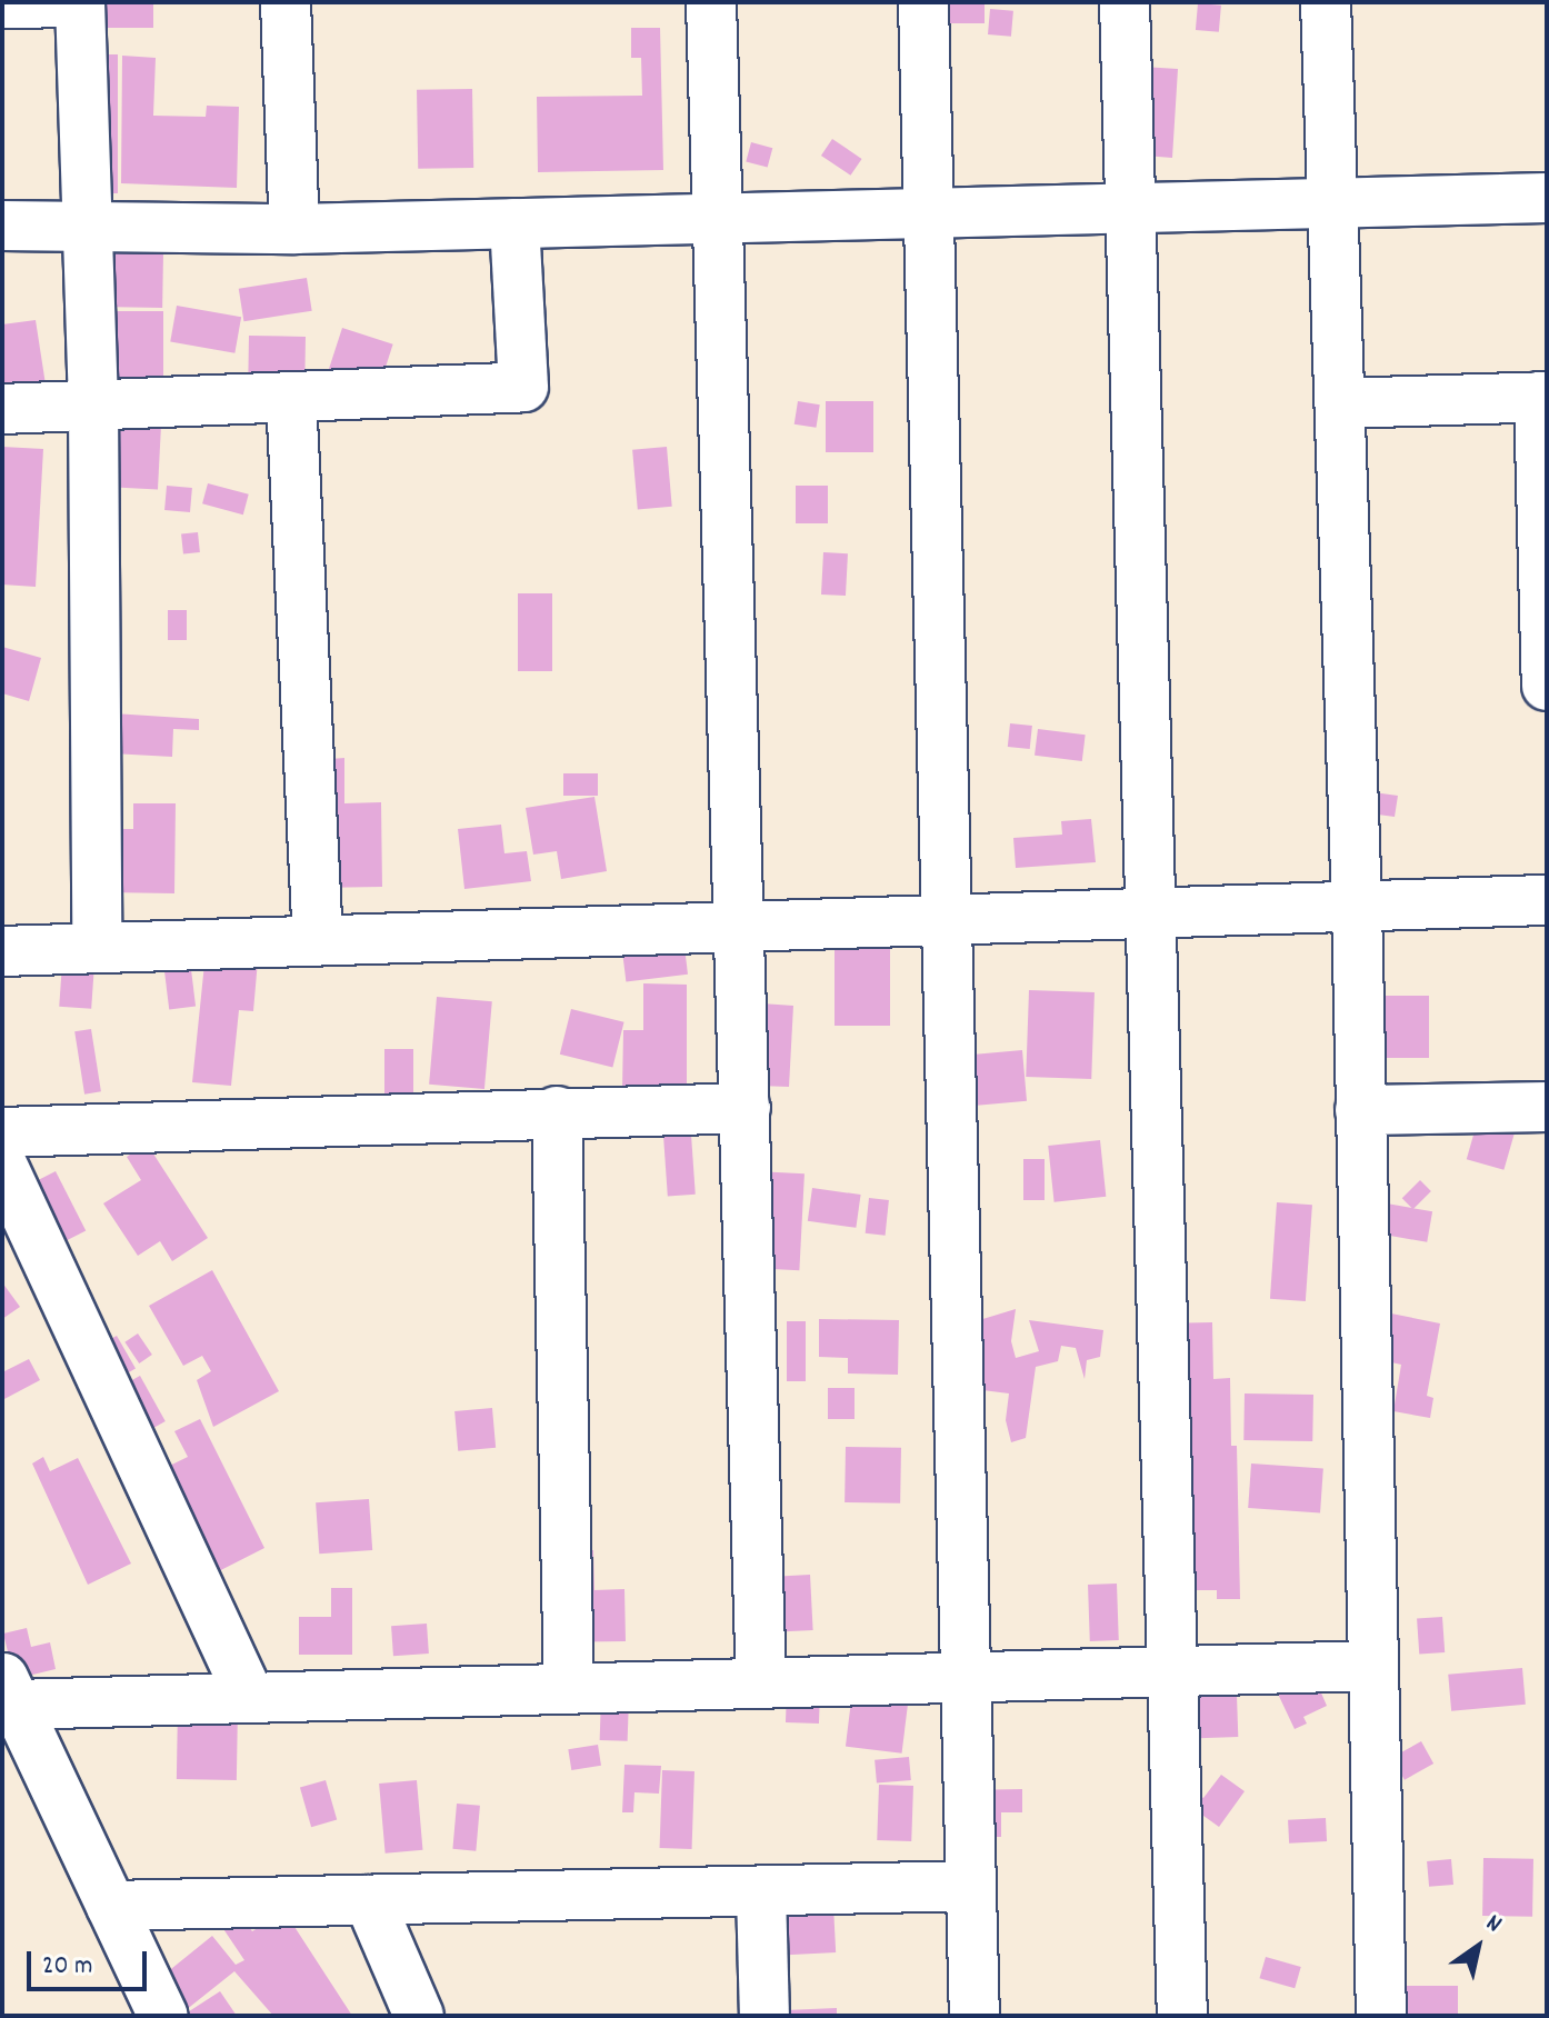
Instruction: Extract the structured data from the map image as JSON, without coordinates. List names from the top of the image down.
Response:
{
  "scale_bar": "20 m",
  "north": "top right"
}
